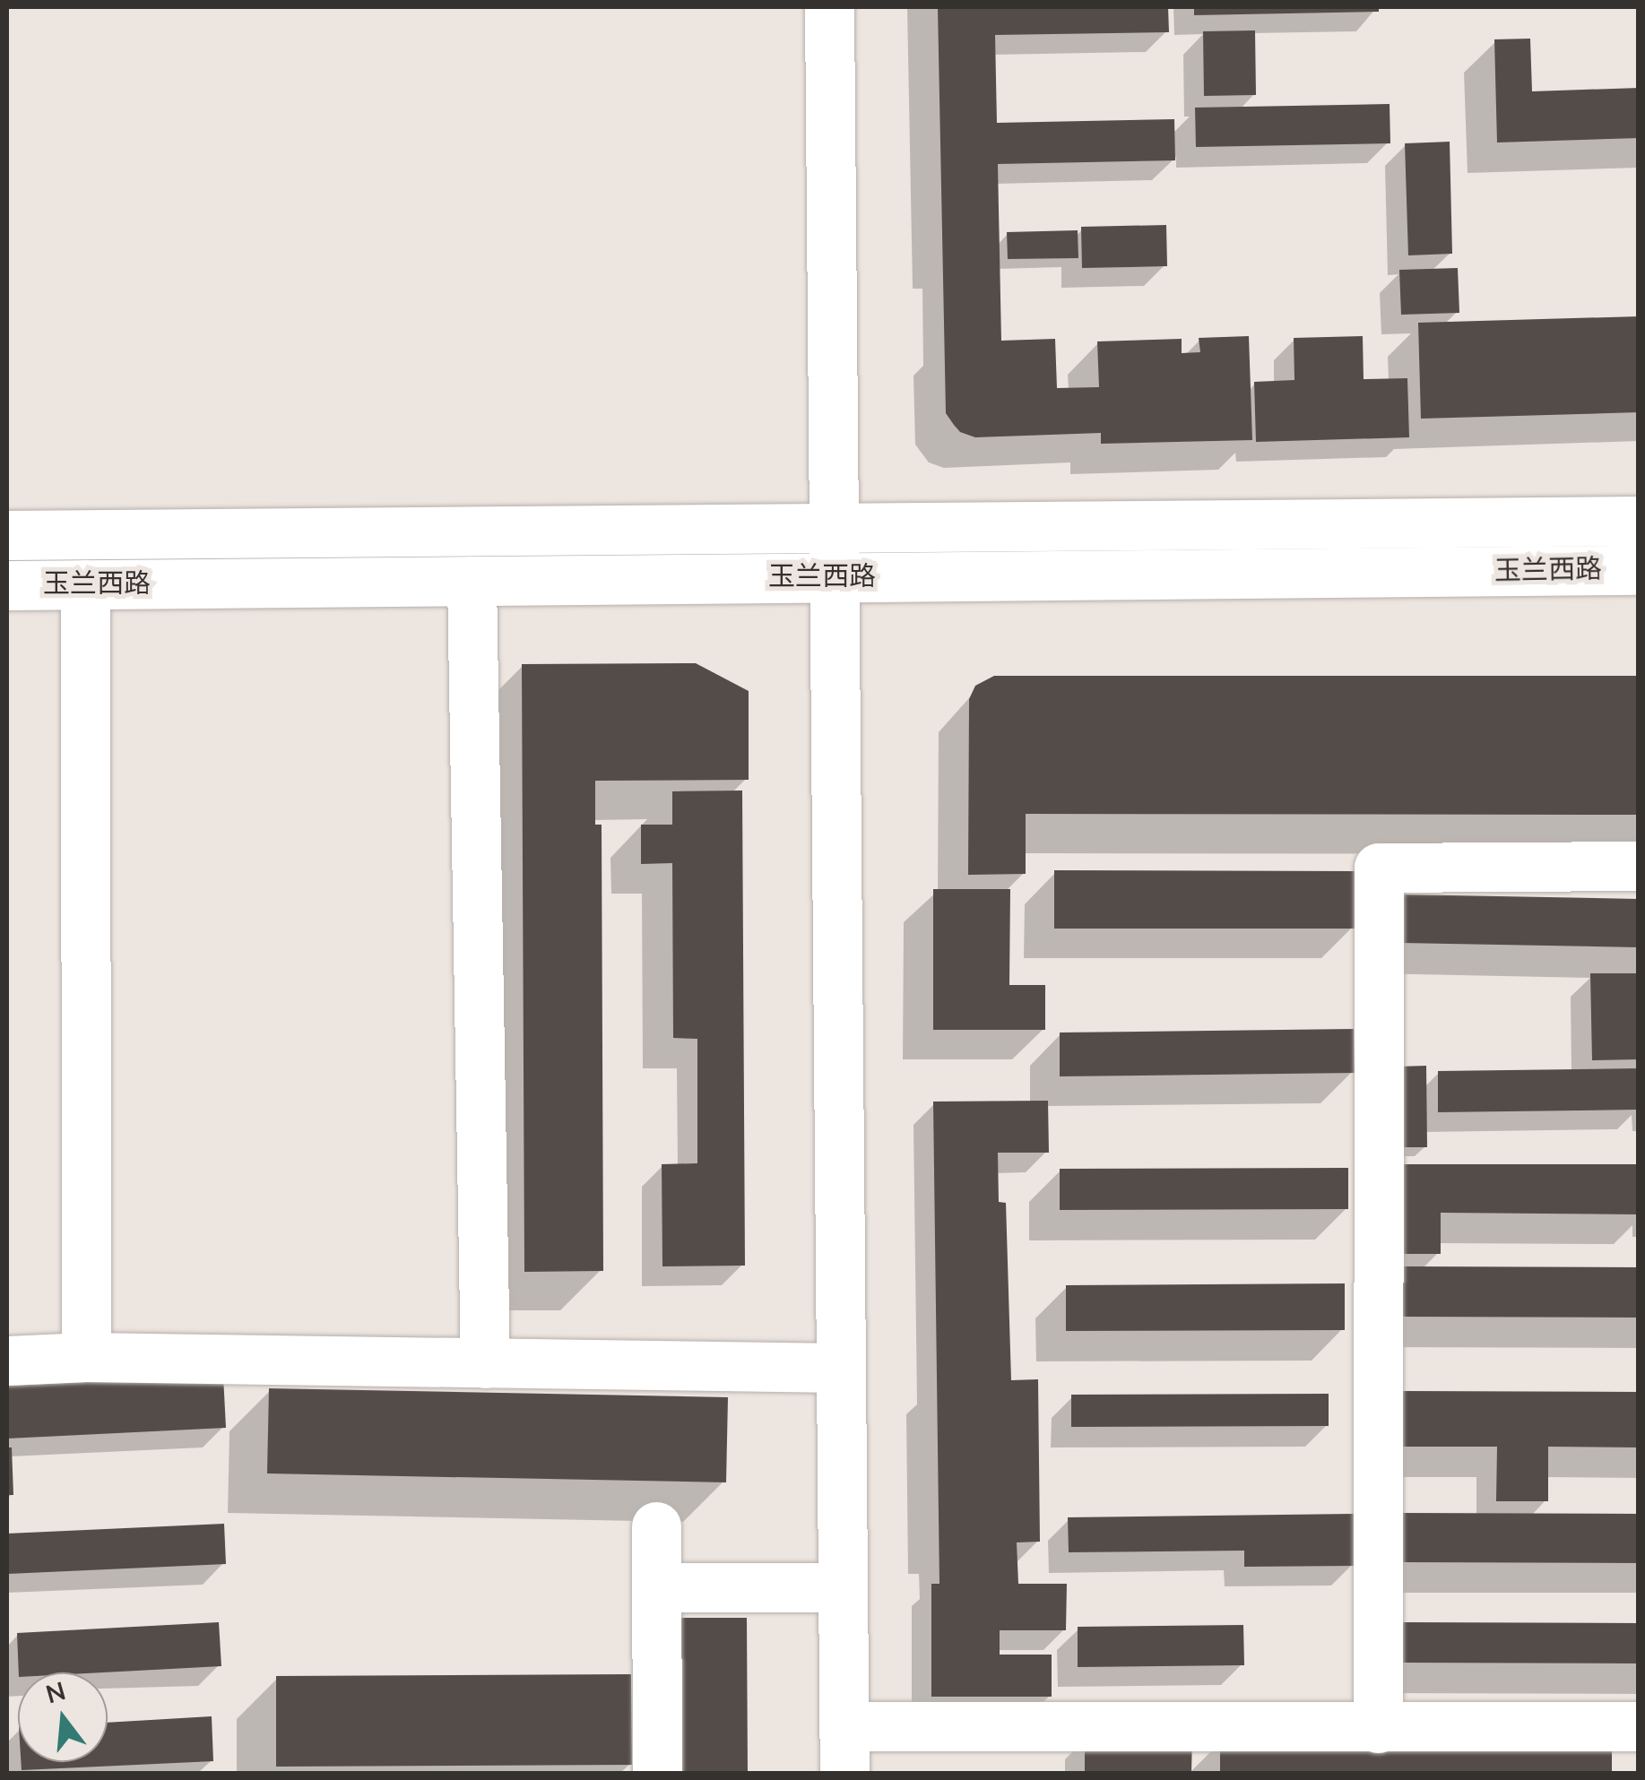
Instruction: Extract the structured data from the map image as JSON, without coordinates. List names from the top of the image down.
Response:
{
  "streets": {
    "main road": ["玉兰西路"]
  },
  "north": "top"
}
